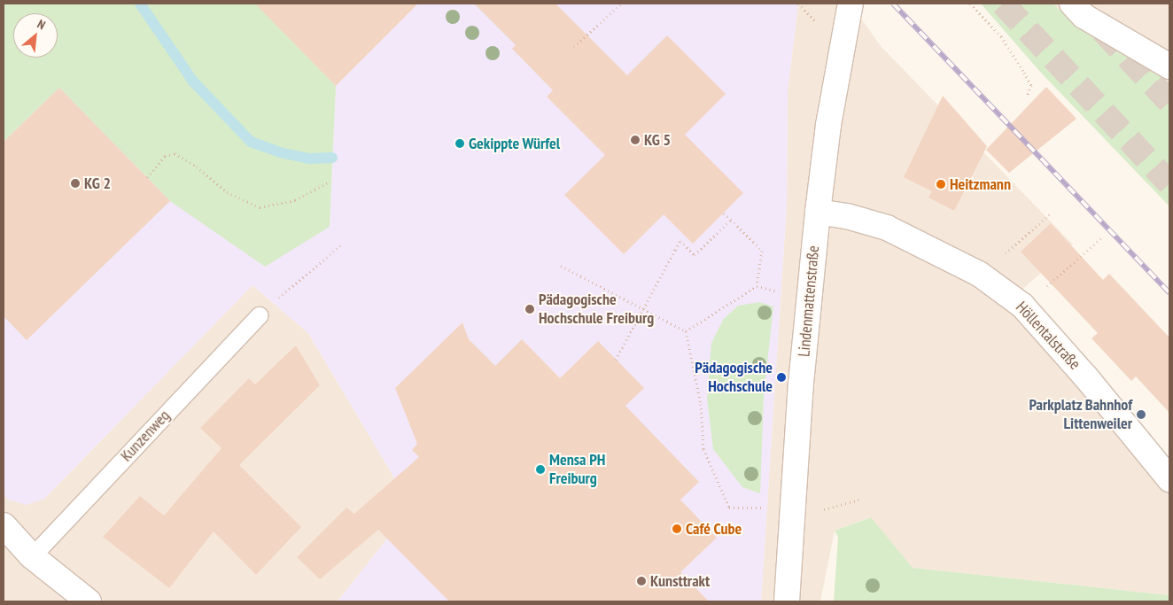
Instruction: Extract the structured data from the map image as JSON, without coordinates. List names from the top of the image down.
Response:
{
  "streets": {
    "street": ["Lindenmattenstraße", "Höllentalstraße"],
    "lane": ["Kunzenweg"]
  },
  "crossings": [
    ["Lindenmattenstraße", "Höllentalstraße"]
  ],
  "places": [
    "KG 5",
    "Gekippte Würfel",
    "KG 2",
    "Heitzmann",
    "Pädagogische Hochschule Freiburg",
    "Pädagogische Hochschule",
    "Parkplatz Bahnhof Littenweiler",
    "Mensa PH Freiburg",
    "Café Cube",
    "Kunsttrakt"
  ],
  "north": "top right"
}
